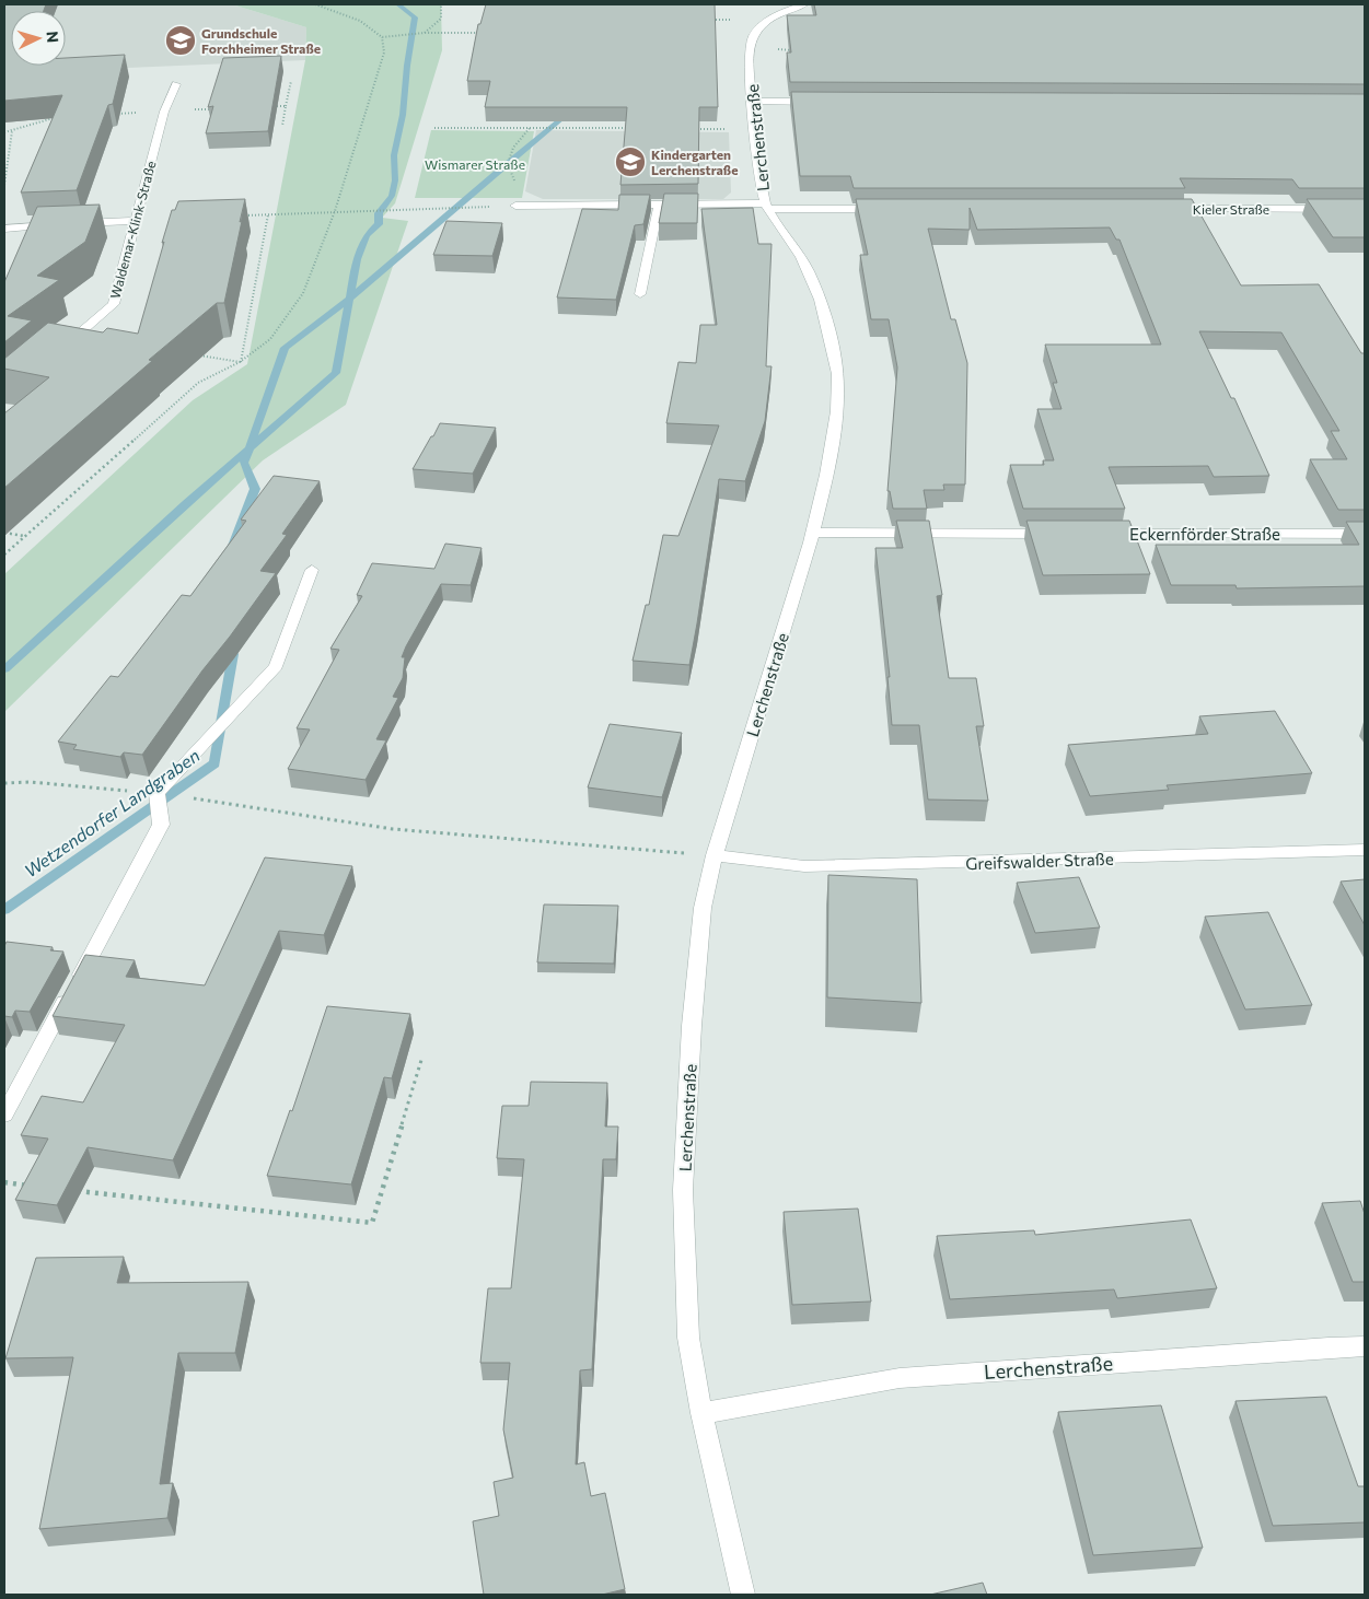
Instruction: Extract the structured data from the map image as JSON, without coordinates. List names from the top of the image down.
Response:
{
  "streets": {
    "street": [
      "Lerchenstraße",
      "Kieler Straße",
      "Waldemar-Klink-Straße",
      "Eckernförder Straße",
      "Greifswalder Straße"
    ]
  },
  "crossings": [
    ["Lerchenstraße", "Greifswalder Straße"]
  ],
  "water": ["Wetzendorfer Landgraben"],
  "parks": ["Wismarer Straße"],
  "places": {
    "school or university": ["Grundschule Forchheimer Straße", "Kindergarten Lerchenstraße"]
  },
  "north": "right"
}
